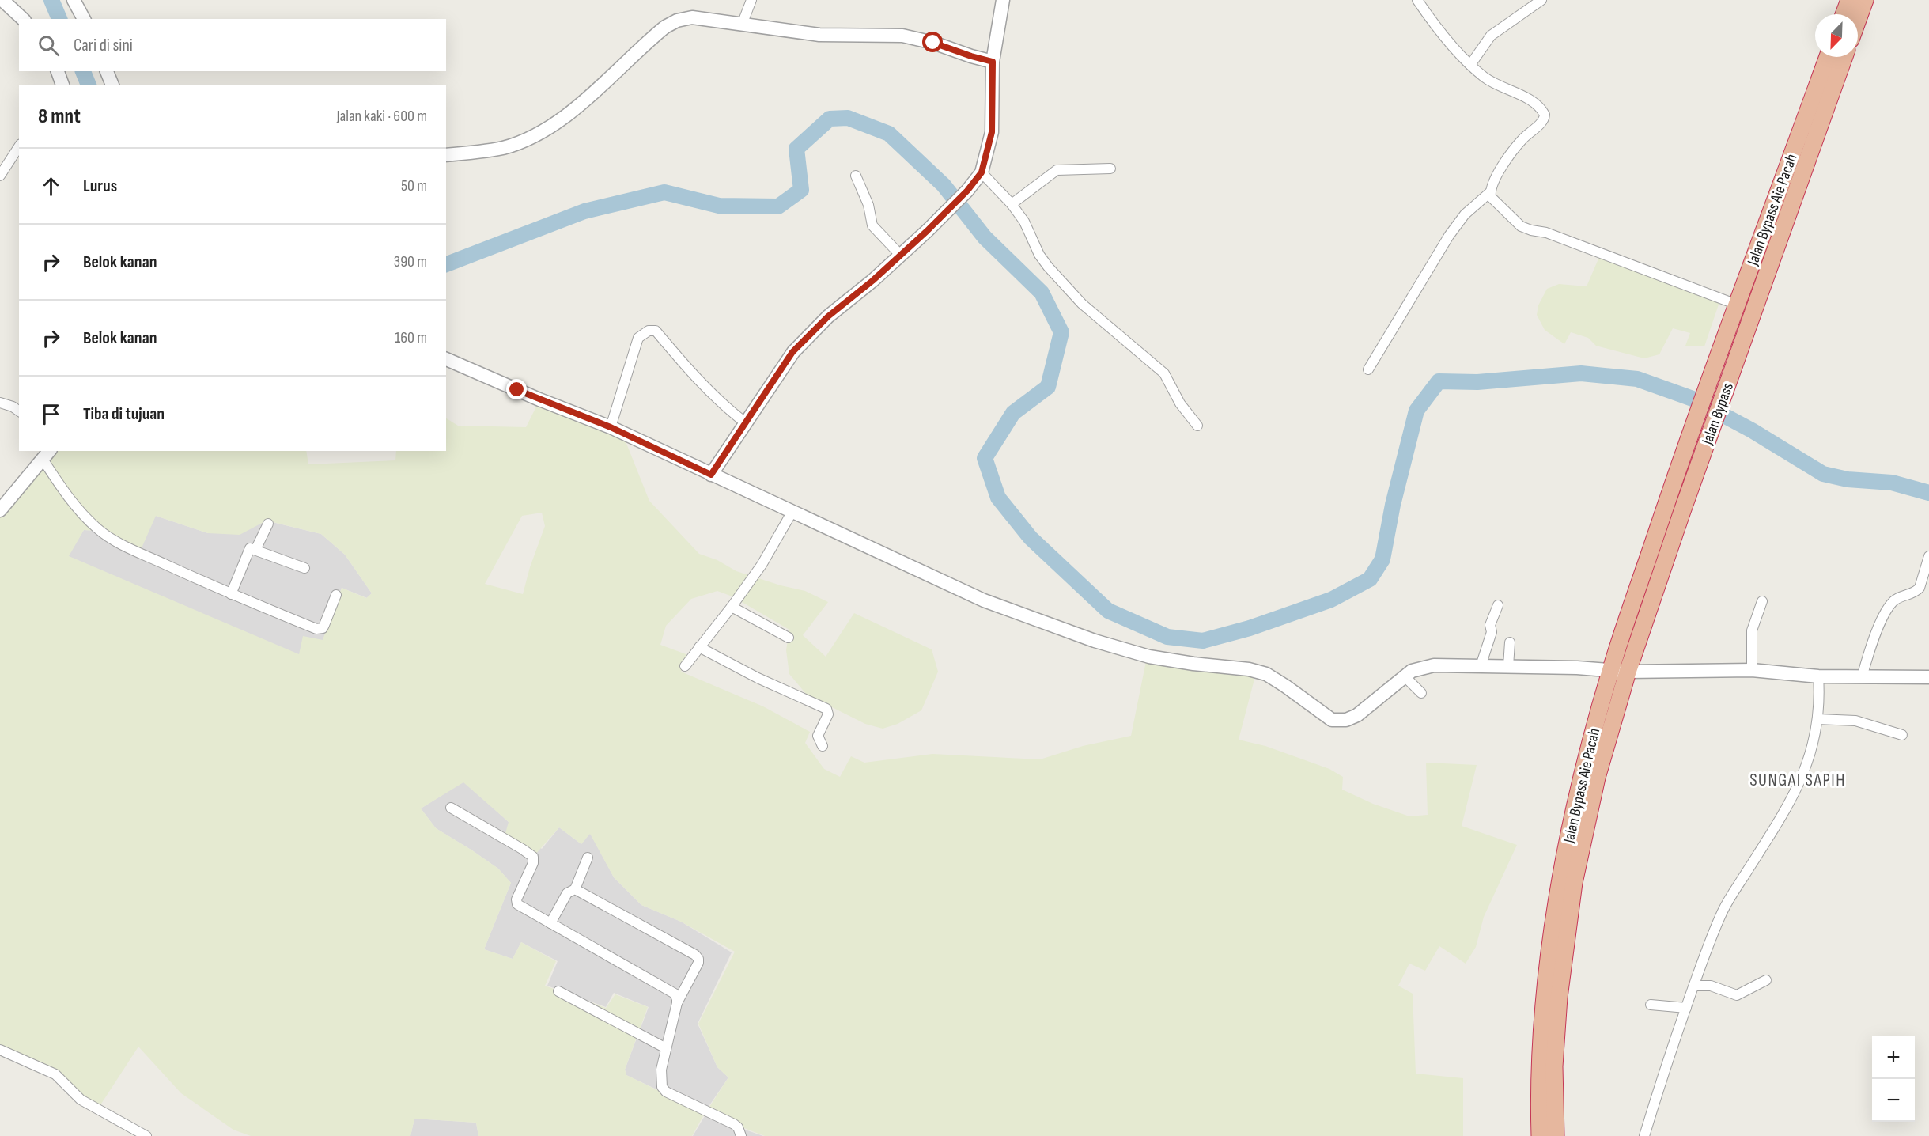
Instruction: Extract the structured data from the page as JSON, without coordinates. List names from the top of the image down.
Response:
{
  "streets": {
    "highway": ["Jalan Bypass Aie Pacah", "Jalan Bypass"]
  },
  "crossings": [
    ["Jalan Bypass Aie Pacah", "Jalan Bypass"]
  ],
  "districts": ["SUNGAI SAPIH"],
  "north": "bottom left",
  "page": {
    "search": "Cari di sini",
    "heading": ["8 mnt", "Jalan kaki · 600 m"],
    "list": [
      ["Lurus", "50 m"],
      ["Belok kanan", "390 m"],
      ["Belok kanan", "160 m"],
      "Tiba di tujuan"
    ],
    "map_buttons": ["+", "−"]
  }
}
